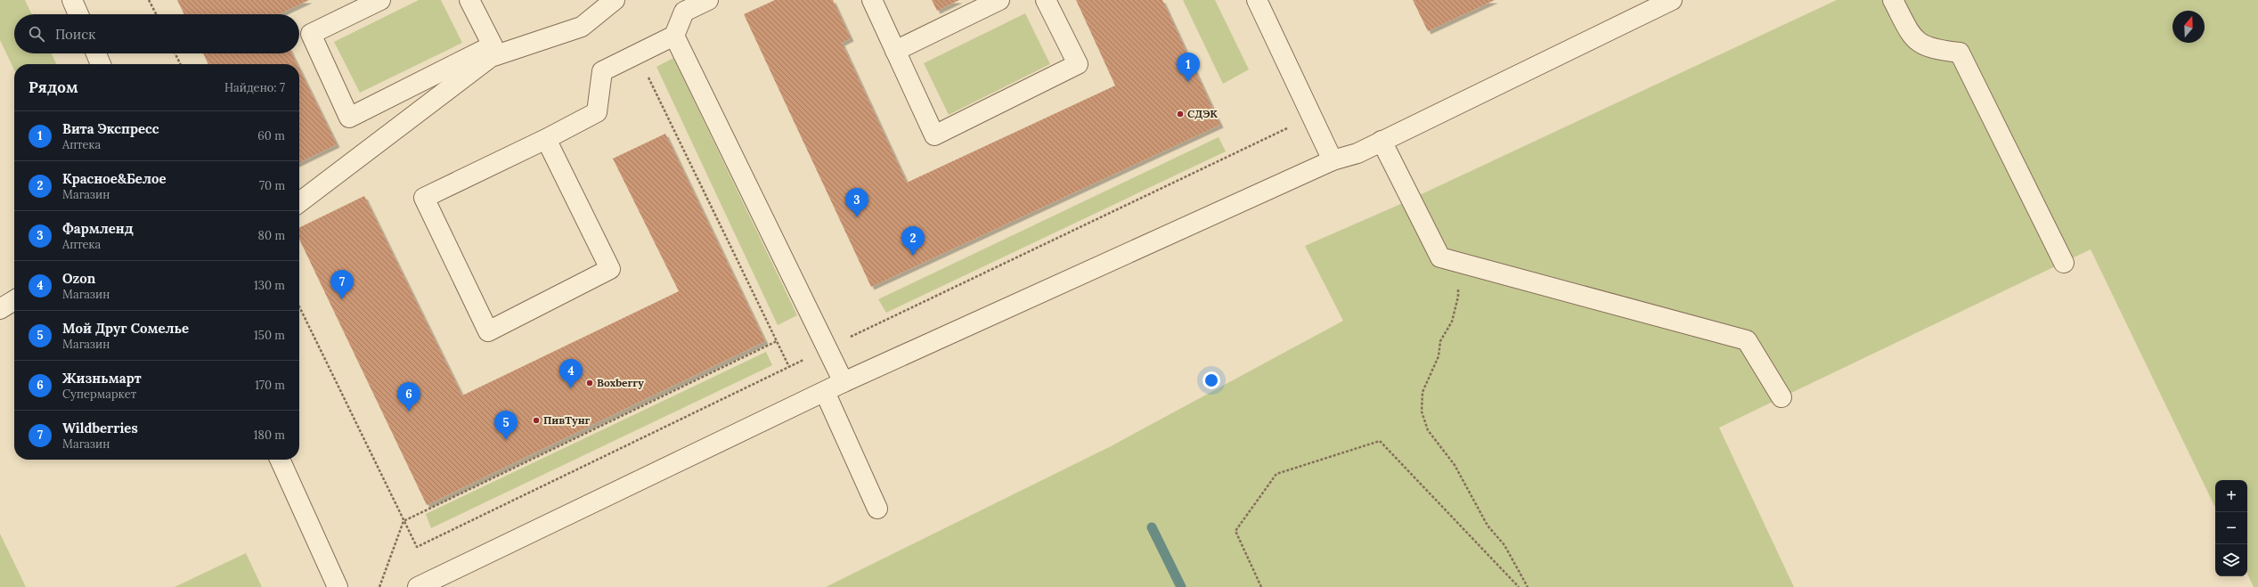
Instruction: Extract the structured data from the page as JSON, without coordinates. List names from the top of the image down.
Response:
{
  "places": ["СДЭК", "Boxberry", "ПивТунг"],
  "north": "top",
  "page": {
    "search": "Поиск",
    "pins": [
      "1",
      "3",
      "2",
      "7",
      "4",
      "6",
      "5"
    ],
    "heading": ["Рядом", "Найдено: 7"],
    "list": [
      {
        "mark": "1",
        "name": "Вита Экспресс",
        "note": "Аптека",
        "value": "60 m"
      },
      {
        "mark": "2",
        "name": "Красное&Белое",
        "note": "Магазин",
        "value": "70 m"
      },
      {
        "mark": "3",
        "name": "Фармленд",
        "note": "Аптека",
        "value": "80 m"
      },
      {
        "mark": "4",
        "name": "Ozon",
        "note": "Магазин",
        "value": "130 m"
      },
      {
        "mark": "5",
        "name": "Мой Друг Сомелье",
        "note": "Магазин",
        "value": "150 m"
      },
      {
        "mark": "6",
        "name": "Жизньмарт",
        "note": "Супермаркет",
        "value": "170 m"
      },
      {
        "mark": "7",
        "name": "Wildberries",
        "note": "Магазин",
        "value": "180 m"
      }
    ],
    "map_buttons": ["+", "−"]
  }
}
